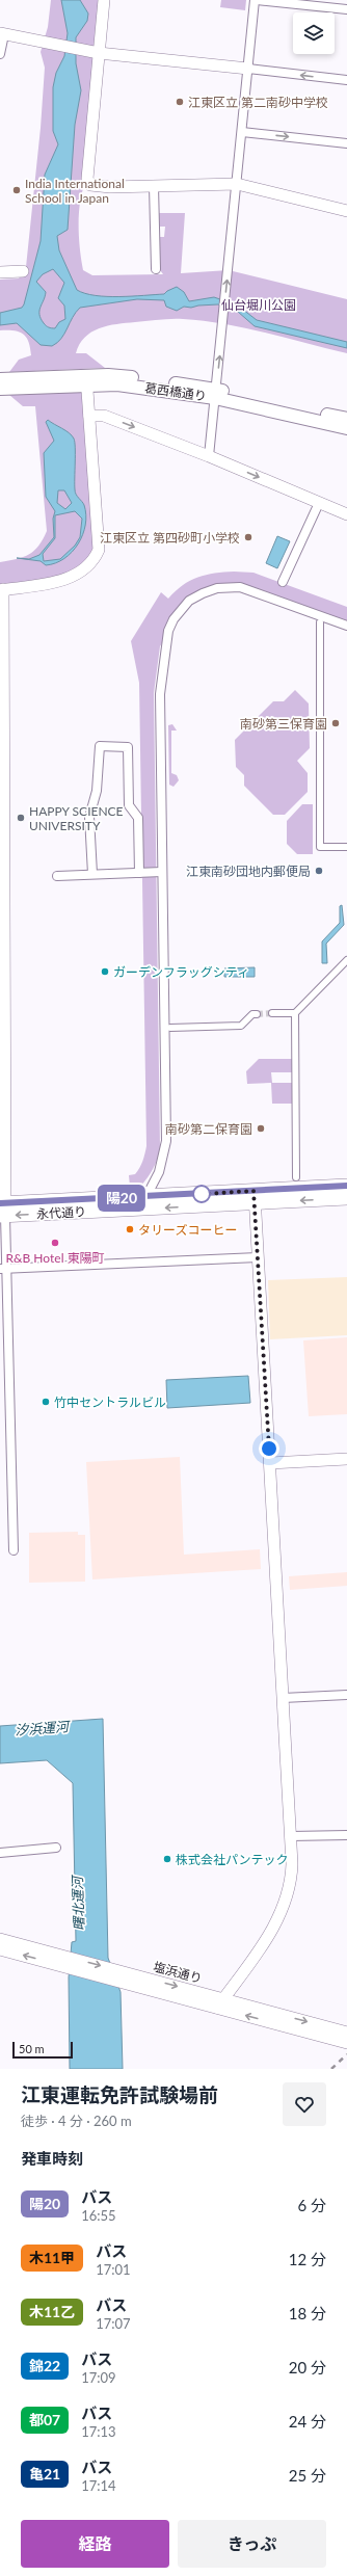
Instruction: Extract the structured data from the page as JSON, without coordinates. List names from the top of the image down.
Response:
{
  "streets": {
    "main road": ["葛西橋通り", "永代通り"],
    "street": ["塩浜通り"]
  },
  "water": ["汐浜運河", "曙北運河"],
  "parks": ["仙台堀川公園"],
  "places": [
    "江東区立 第二南砂中学校",
    "India International School in Japan",
    "江東区立 第四砂町小学校",
    "南砂第三保育園",
    "HAPPY SCIENCE UNIVERSITY",
    "江東南砂団地内郵便局",
    "ガーデンフラッグシティ",
    "南砂第二保育園",
    "タリーズコーヒー",
    "R&B Hotel 東陽町",
    "竹中セントラルビル",
    "株式会社パンテック"
  ],
  "lines": ["bus line 陽20"],
  "scale_bar": "50 m",
  "page": {
    "on_map": "陽20",
    "scale": "50 m",
    "heading": [
      ["江東運転免許試験場前", "徒歩 · 4 分 · 260 m"],
      "発車時刻"
    ],
    "list": [
      {
        "mark": "陽20",
        "name": "バス",
        "note": "16:55",
        "value": "6 分"
      },
      {
        "mark": "木11甲",
        "name": "バス",
        "note": "17:01",
        "value": "12 分"
      },
      {
        "mark": "木11乙",
        "name": "バス",
        "note": "17:07",
        "value": "18 分"
      },
      {
        "mark": "錦22",
        "name": "バス",
        "note": "17:09",
        "value": "20 分"
      },
      {
        "mark": "都07",
        "name": "バス",
        "note": "17:13",
        "value": "24 分"
      },
      {
        "mark": "亀21",
        "name": "バス",
        "note": "17:14",
        "value": "25 分"
      }
    ],
    "buttons": ["経路", "きっぷ"]
  }
}
